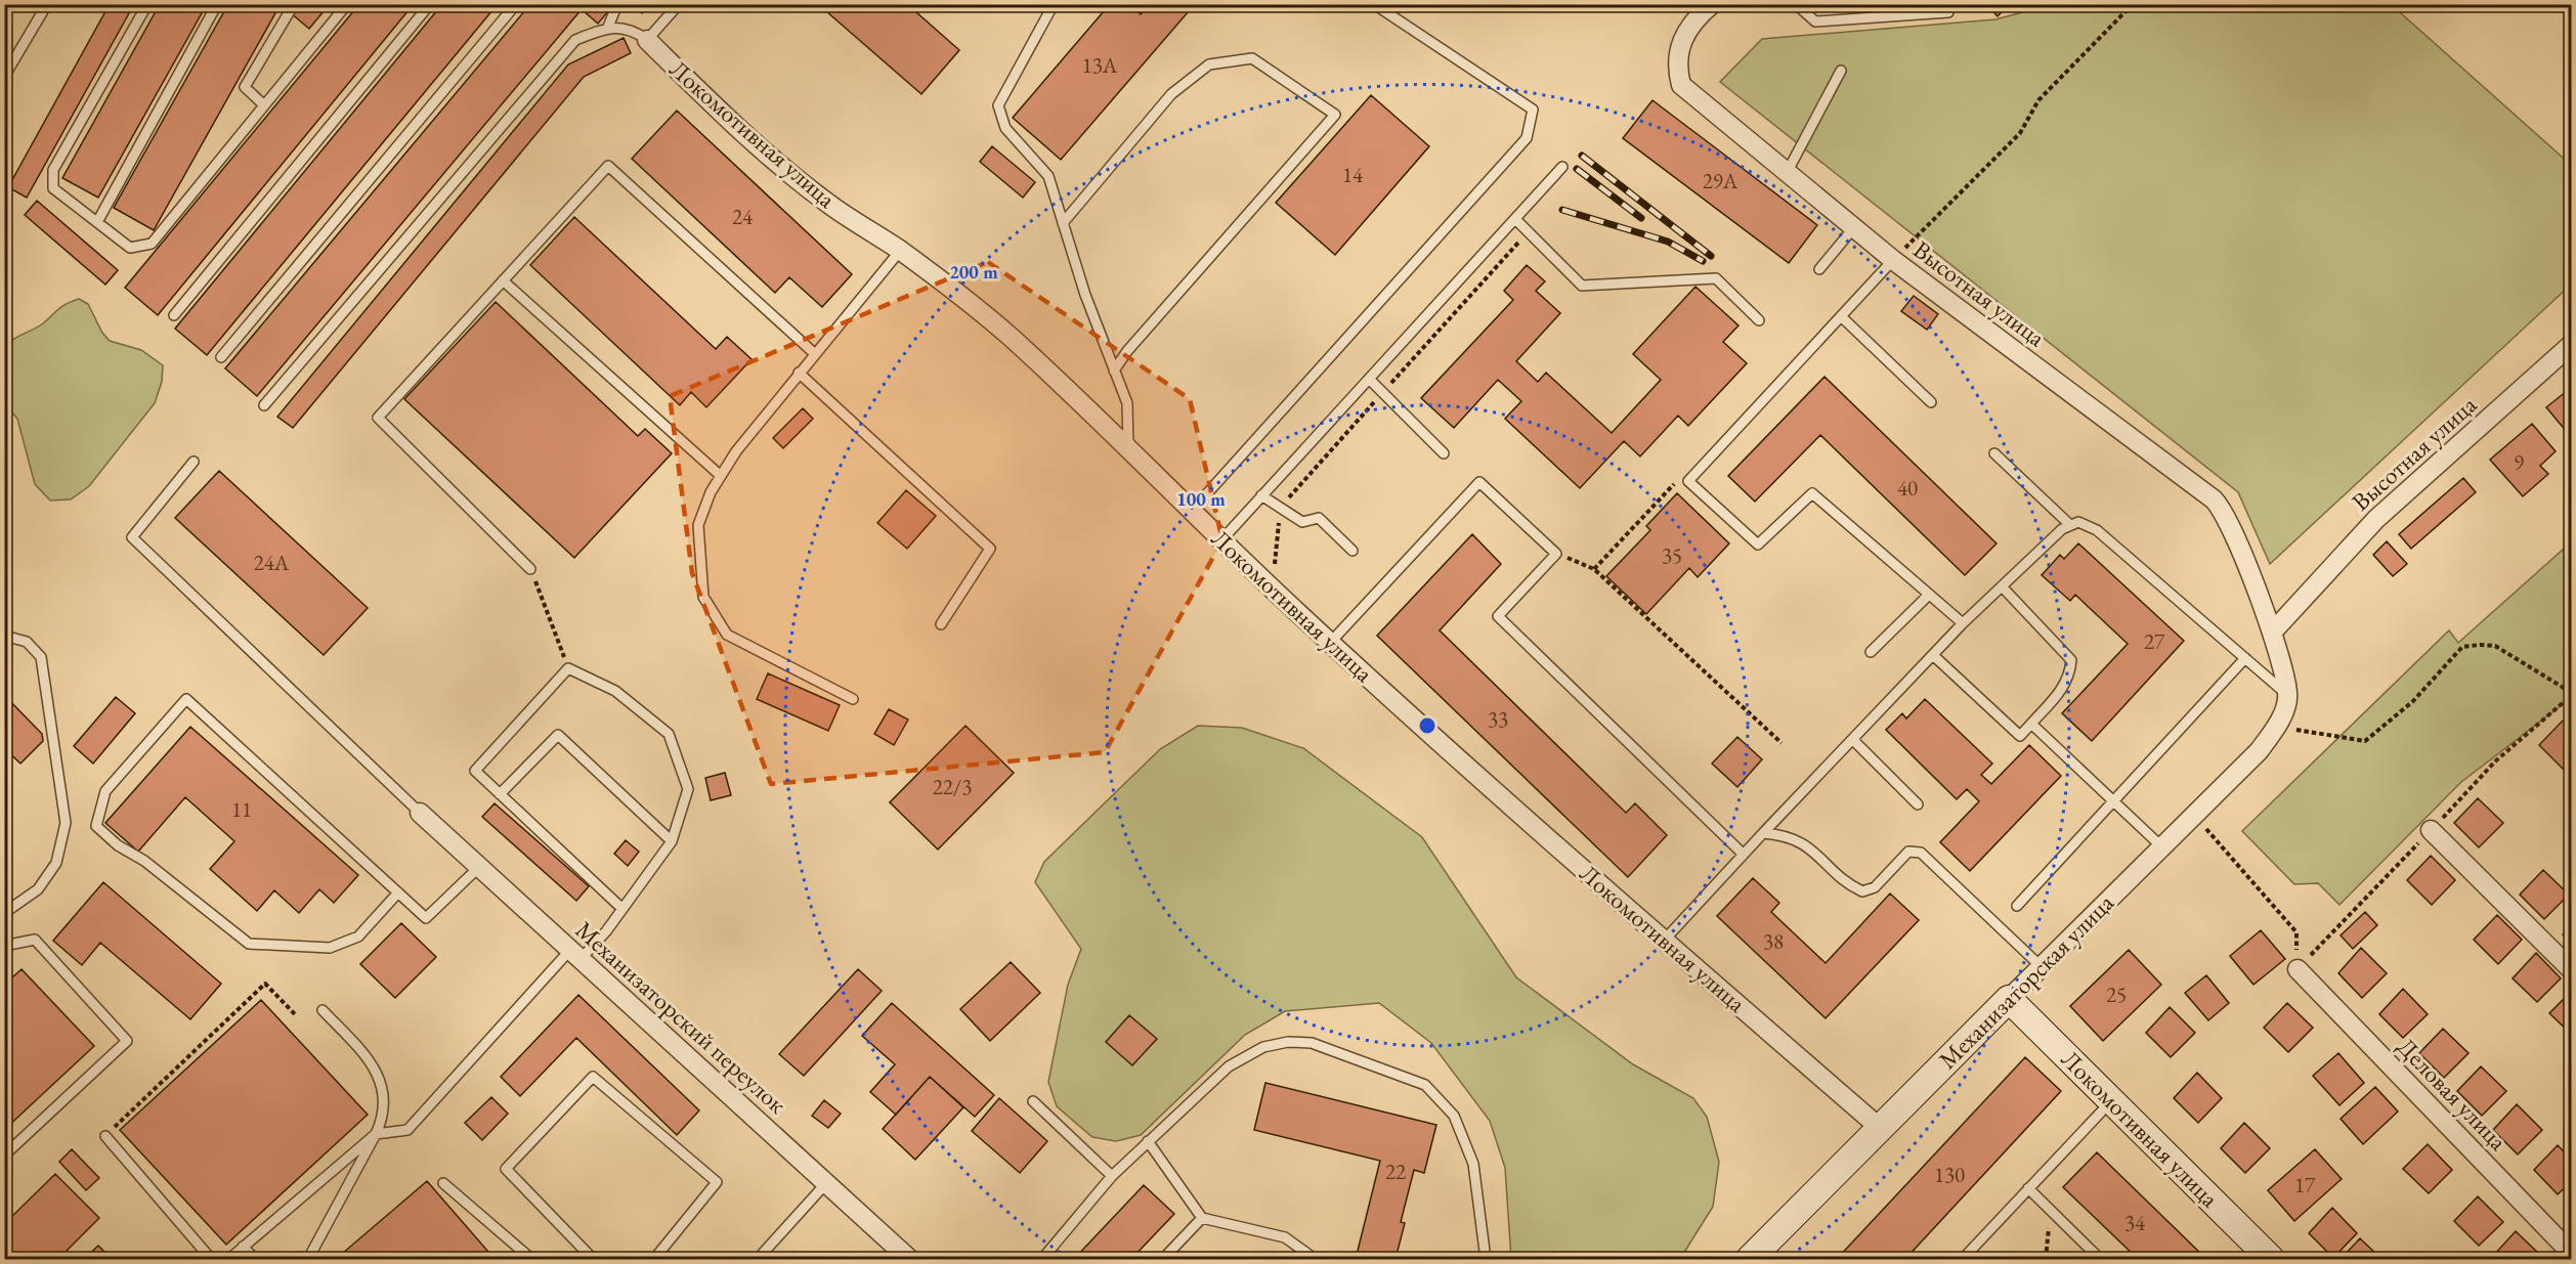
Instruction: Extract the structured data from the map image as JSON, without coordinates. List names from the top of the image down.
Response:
{
  "streets": {
    "street": [
      "Локомотивная улица",
      "Высотная улица",
      "Механизаторская улица",
      "Механизаторский переулок",
      "Деловая улица"
    ]
  },
  "crossings": [
    ["Локомотивная улица", "Механизаторская улица"],
    ["Высотная улица", "Механизаторская улица"]
  ],
  "house_numbers": [
    "13А",
    "14",
    "29А",
    "24",
    "9",
    "40",
    "35",
    "24А",
    "27",
    "33",
    "22/3",
    "11",
    "38",
    "25",
    "22",
    "130",
    "17",
    "34"
  ],
  "rings": ["200 m", "100 m"]
}
